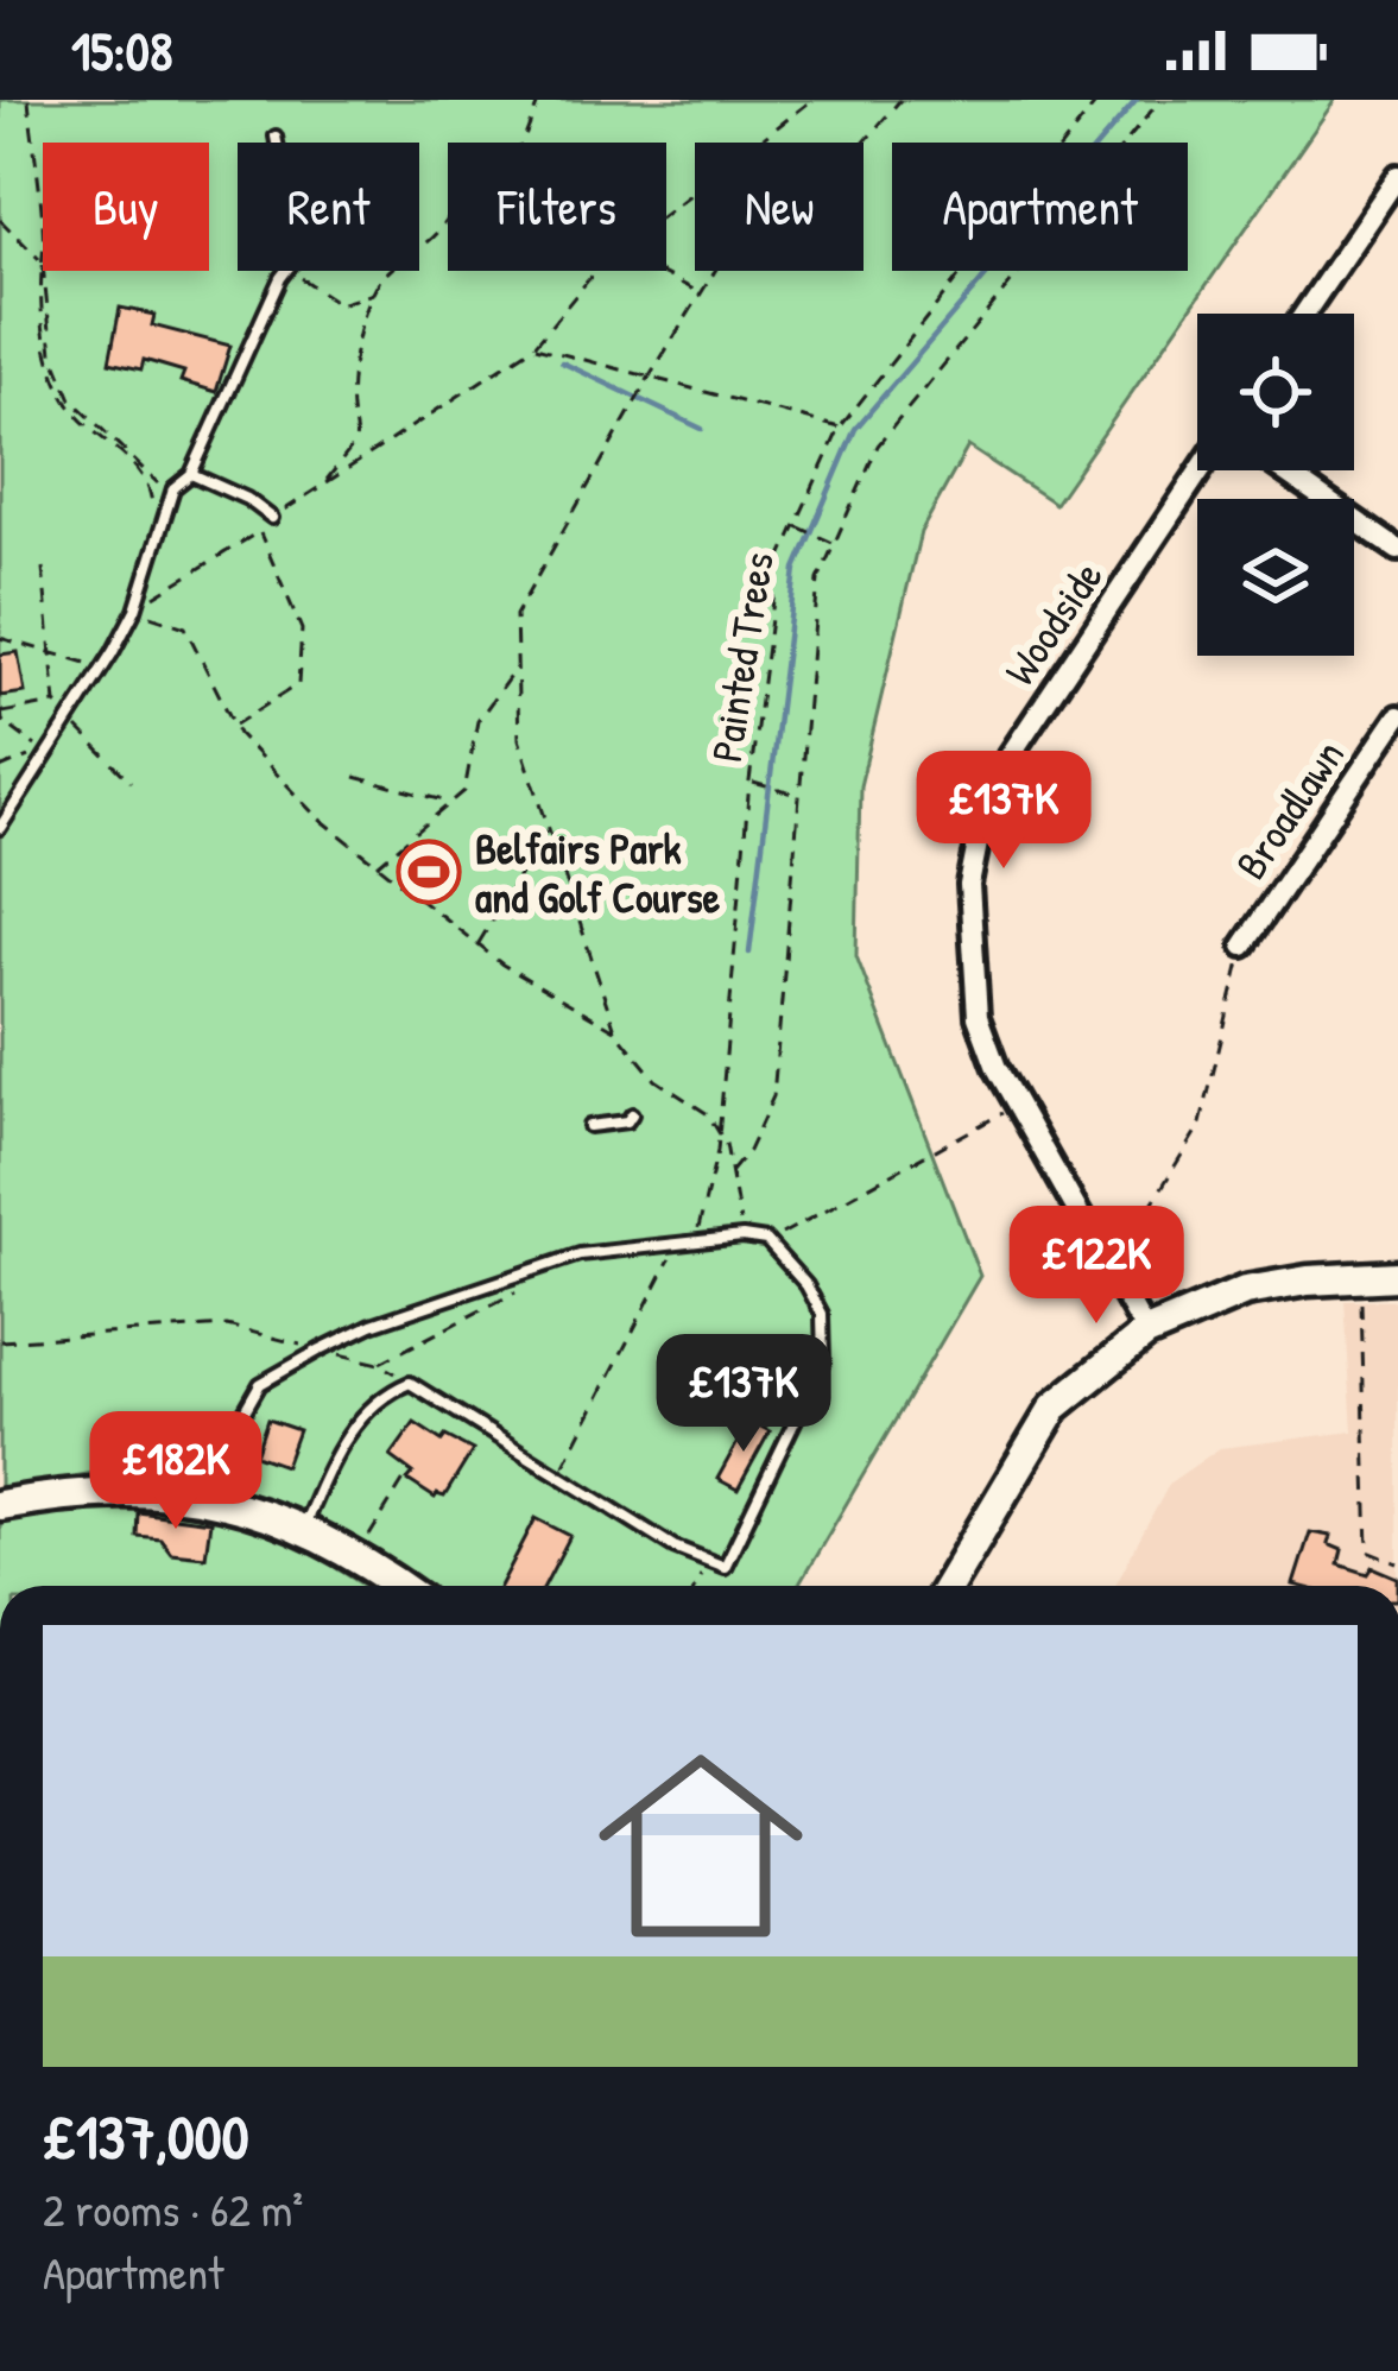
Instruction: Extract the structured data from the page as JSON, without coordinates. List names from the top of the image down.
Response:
{
  "streets": {
    "street": ["Woodside", "Broadlawn"],
    "path": ["Painted Trees"]
  },
  "places": {
    "sports": ["Belfairs Park and Golf Course"]
  },
  "page": {
    "status": "15:08",
    "chip": [
      "Buy",
      "Rent",
      "Filters",
      "New",
      "Apartment"
    ],
    "price": [
      "£137K",
      "£122K",
      "£137K",
      "£182K"
    ],
    "list": [
      {
        "name": "£137,000",
        "note": "2 rooms · 62 m² · Apartment"
      }
    ]
  }
}
